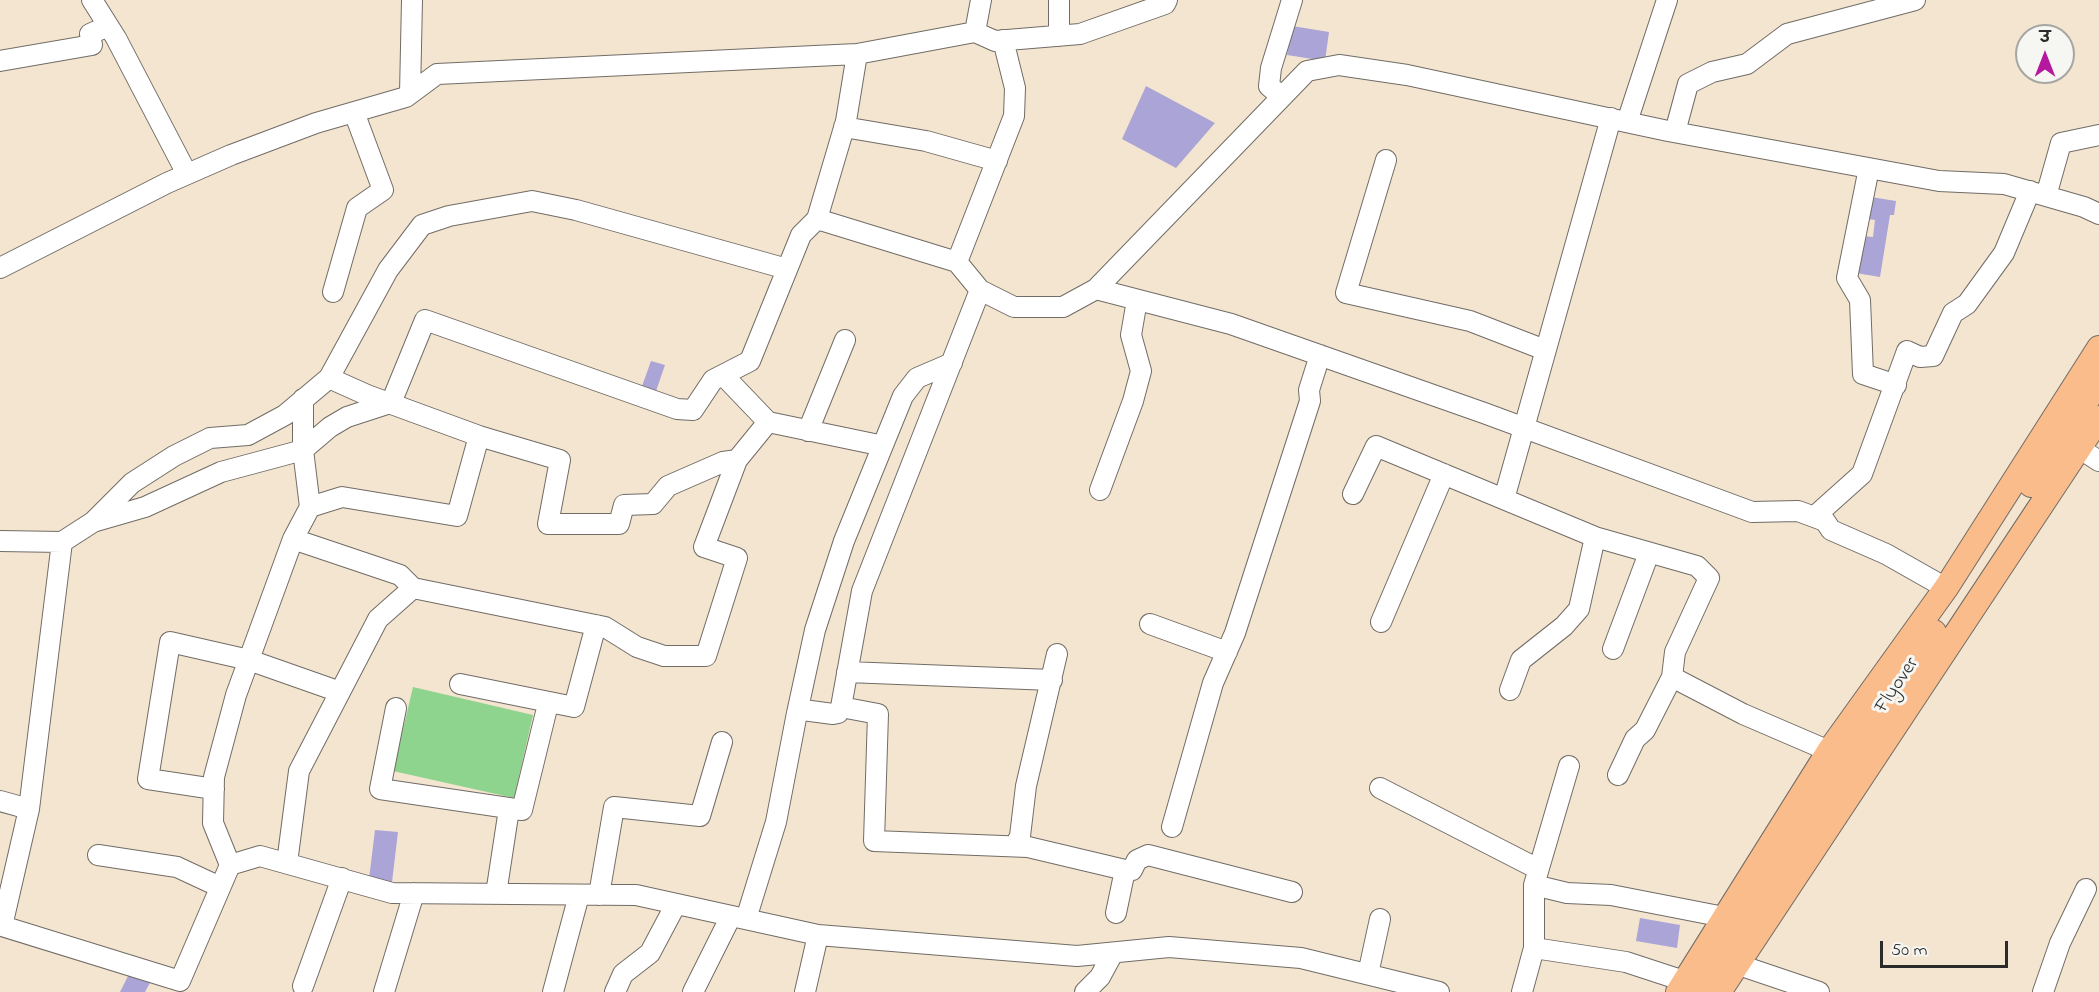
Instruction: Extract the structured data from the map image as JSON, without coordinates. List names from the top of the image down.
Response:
{
  "streets": {
    "main road": ["Flyover"]
  },
  "scale_bar": "50 m",
  "north": "top"
}
